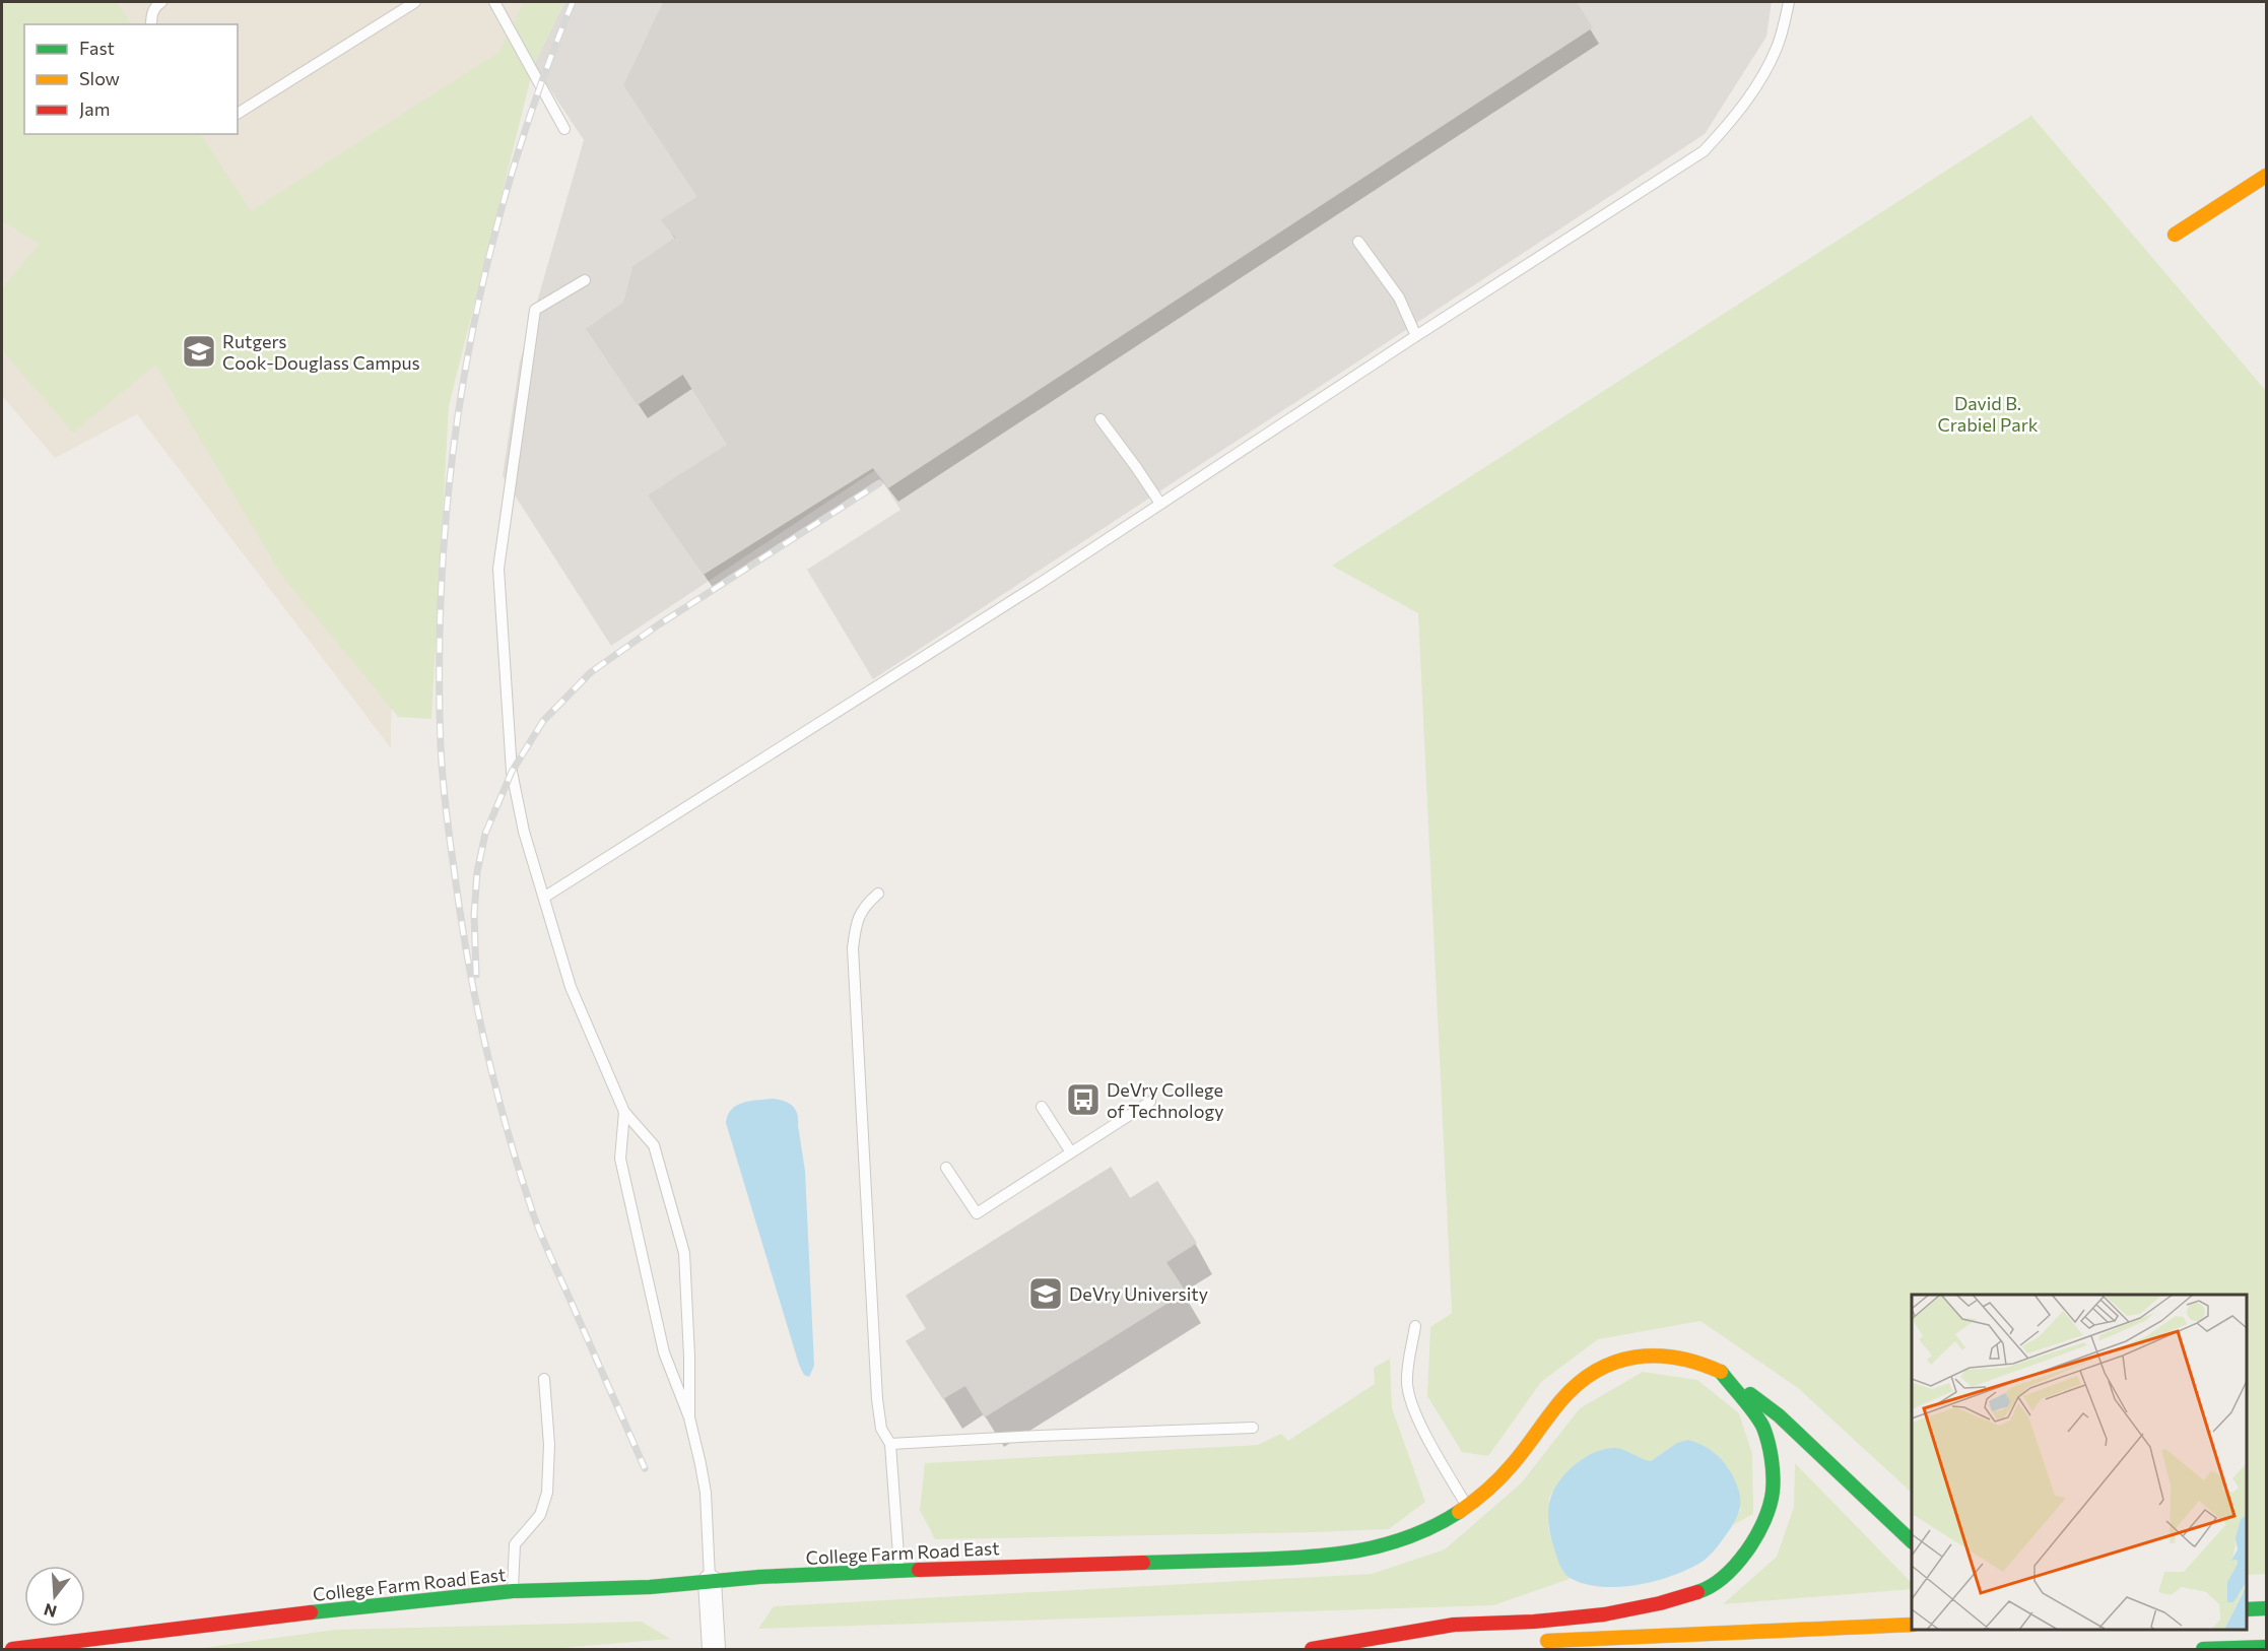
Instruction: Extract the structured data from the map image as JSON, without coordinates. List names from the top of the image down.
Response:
{
  "streets": {
    "main road": ["College Farm Road East"]
  },
  "parks": ["David B. Crabiel Park"],
  "places": {
    "school or university": ["Rutgers Cook-Douglass Campus", "DeVry University"],
    "bus stop": ["DeVry College of Technology"]
  },
  "legend": ["Fast", "Slow", "Jam"],
  "north": "bottom"
}
